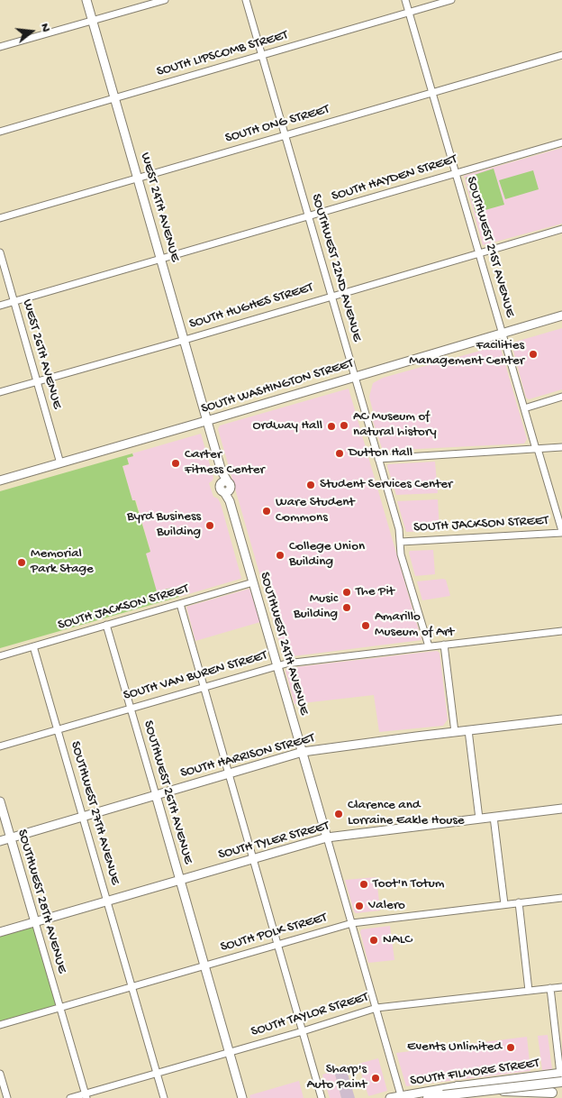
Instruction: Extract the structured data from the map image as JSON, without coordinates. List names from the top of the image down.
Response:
{
  "streets": {
    "main road": [
      "WEST 24TH AVENUE",
      "SOUTH WASHINGTON STREET",
      "SOUTHWEST 24TH AVENUE",
      "SOUTH HARRISON STREET",
      "SOUTHWEST 26TH AVENUE",
      "SOUTH TYLER STREET",
      "SOUTHWEST 28TH AVENUE",
      "SOUTH FILMORE STREET"
    ],
    "street": [
      "SOUTH LIPSCOMB STREET",
      "SOUTH ONG STREET",
      "SOUTH HAYDEN STREET",
      "SOUTHWEST 21ST AVENUE",
      "SOUTHWEST 22ND AVENUE",
      "SOUTH HUGHES STREET",
      "WEST 26TH AVENUE",
      "SOUTH JACKSON STREET",
      "SOUTH VAN BUREN STREET",
      "SOUTHWEST 27TH AVENUE",
      "SOUTH POLK STREET",
      "SOUTH TAYLOR STREET"
    ]
  },
  "crossings": [
    ["SOUTH LIPSCOMB STREET", "WEST 24TH AVENUE"],
    ["SOUTH LIPSCOMB STREET", "SOUTHWEST 21ST AVENUE"],
    ["SOUTH LIPSCOMB STREET", "SOUTHWEST 22ND AVENUE"],
    ["SOUTH ONG STREET", "WEST 24TH AVENUE"],
    ["SOUTH ONG STREET", "SOUTHWEST 21ST AVENUE"],
    ["SOUTH ONG STREET", "SOUTHWEST 22ND AVENUE"],
    ["SOUTH HAYDEN STREET", "WEST 24TH AVENUE"],
    ["SOUTH HAYDEN STREET", "SOUTHWEST 21ST AVENUE"],
    ["SOUTH HAYDEN STREET", "SOUTHWEST 22ND AVENUE"],
    ["SOUTH HAYDEN STREET", "WEST 26TH AVENUE"],
    ["WEST 24TH AVENUE", "SOUTH HUGHES STREET"],
    ["WEST 24TH AVENUE", "SOUTH WASHINGTON STREET"],
    ["WEST 24TH AVENUE", "SOUTHWEST 24TH AVENUE"],
    ["SOUTHWEST 21ST AVENUE", "SOUTH HUGHES STREET"],
    ["SOUTHWEST 21ST AVENUE", "SOUTH WASHINGTON STREET"],
    ["SOUTHWEST 21ST AVENUE", "SOUTH JACKSON STREET"],
    ["SOUTHWEST 22ND AVENUE", "SOUTH HUGHES STREET"],
    ["SOUTHWEST 22ND AVENUE", "SOUTH WASHINGTON STREET"],
    ["SOUTHWEST 22ND AVENUE", "SOUTH JACKSON STREET"],
    ["SOUTHWEST 22ND AVENUE", "SOUTH VAN BUREN STREET"],
    ["SOUTH HUGHES STREET", "WEST 26TH AVENUE"],
    ["WEST 26TH AVENUE", "SOUTH WASHINGTON STREET"],
    ["SOUTH WASHINGTON STREET", "SOUTHWEST 24TH AVENUE"],
    ["SOUTH JACKSON STREET", "SOUTHWEST 24TH AVENUE"],
    ["SOUTH JACKSON STREET", "SOUTHWEST 26TH AVENUE"],
    ["SOUTH JACKSON STREET", "SOUTHWEST 27TH AVENUE"],
    ["SOUTHWEST 24TH AVENUE", "SOUTH VAN BUREN STREET"],
    ["SOUTHWEST 24TH AVENUE", "SOUTH HARRISON STREET"],
    ["SOUTHWEST 24TH AVENUE", "SOUTH TYLER STREET"],
    ["SOUTHWEST 24TH AVENUE", "SOUTH POLK STREET"],
    ["SOUTHWEST 24TH AVENUE", "SOUTH TAYLOR STREET"],
    ["SOUTHWEST 24TH AVENUE", "SOUTH FILMORE STREET"],
    ["SOUTH VAN BUREN STREET", "SOUTHWEST 26TH AVENUE"],
    ["SOUTH VAN BUREN STREET", "SOUTHWEST 27TH AVENUE"],
    ["SOUTH HARRISON STREET", "SOUTHWEST 26TH AVENUE"],
    ["SOUTH HARRISON STREET", "SOUTHWEST 27TH AVENUE"],
    ["SOUTH HARRISON STREET", "SOUTHWEST 28TH AVENUE"],
    ["SOUTHWEST 26TH AVENUE", "SOUTH TYLER STREET"],
    ["SOUTHWEST 26TH AVENUE", "SOUTH POLK STREET"],
    ["SOUTHWEST 26TH AVENUE", "SOUTH TAYLOR STREET"],
    ["SOUTHWEST 27TH AVENUE", "SOUTH TYLER STREET"],
    ["SOUTHWEST 27TH AVENUE", "SOUTH POLK STREET"],
    ["SOUTHWEST 27TH AVENUE", "SOUTH TAYLOR STREET"],
    ["SOUTH TYLER STREET", "SOUTHWEST 28TH AVENUE"],
    ["SOUTHWEST 28TH AVENUE", "SOUTH POLK STREET"],
    ["SOUTHWEST 28TH AVENUE", "SOUTH TAYLOR STREET"]
  ],
  "places": [
    "Facilities Management Center",
    "AC Museum of natural history",
    "Ordway Hall",
    "Dutton Hall",
    "Carter Fitness Center",
    "Student Services Center",
    "Ware Student Commons",
    "Byrd Business Building",
    "College Union Building",
    "Memorial Park Stage",
    "The Pit",
    "Music Building",
    "Amarillo Museum of Art",
    "Clarence and Lorraine Eakle House",
    "Toot'n Totum",
    "Valero",
    "NALC",
    "Events Unlimited",
    "Sharp's Auto Paint"
  ],
  "north": "right"
}
